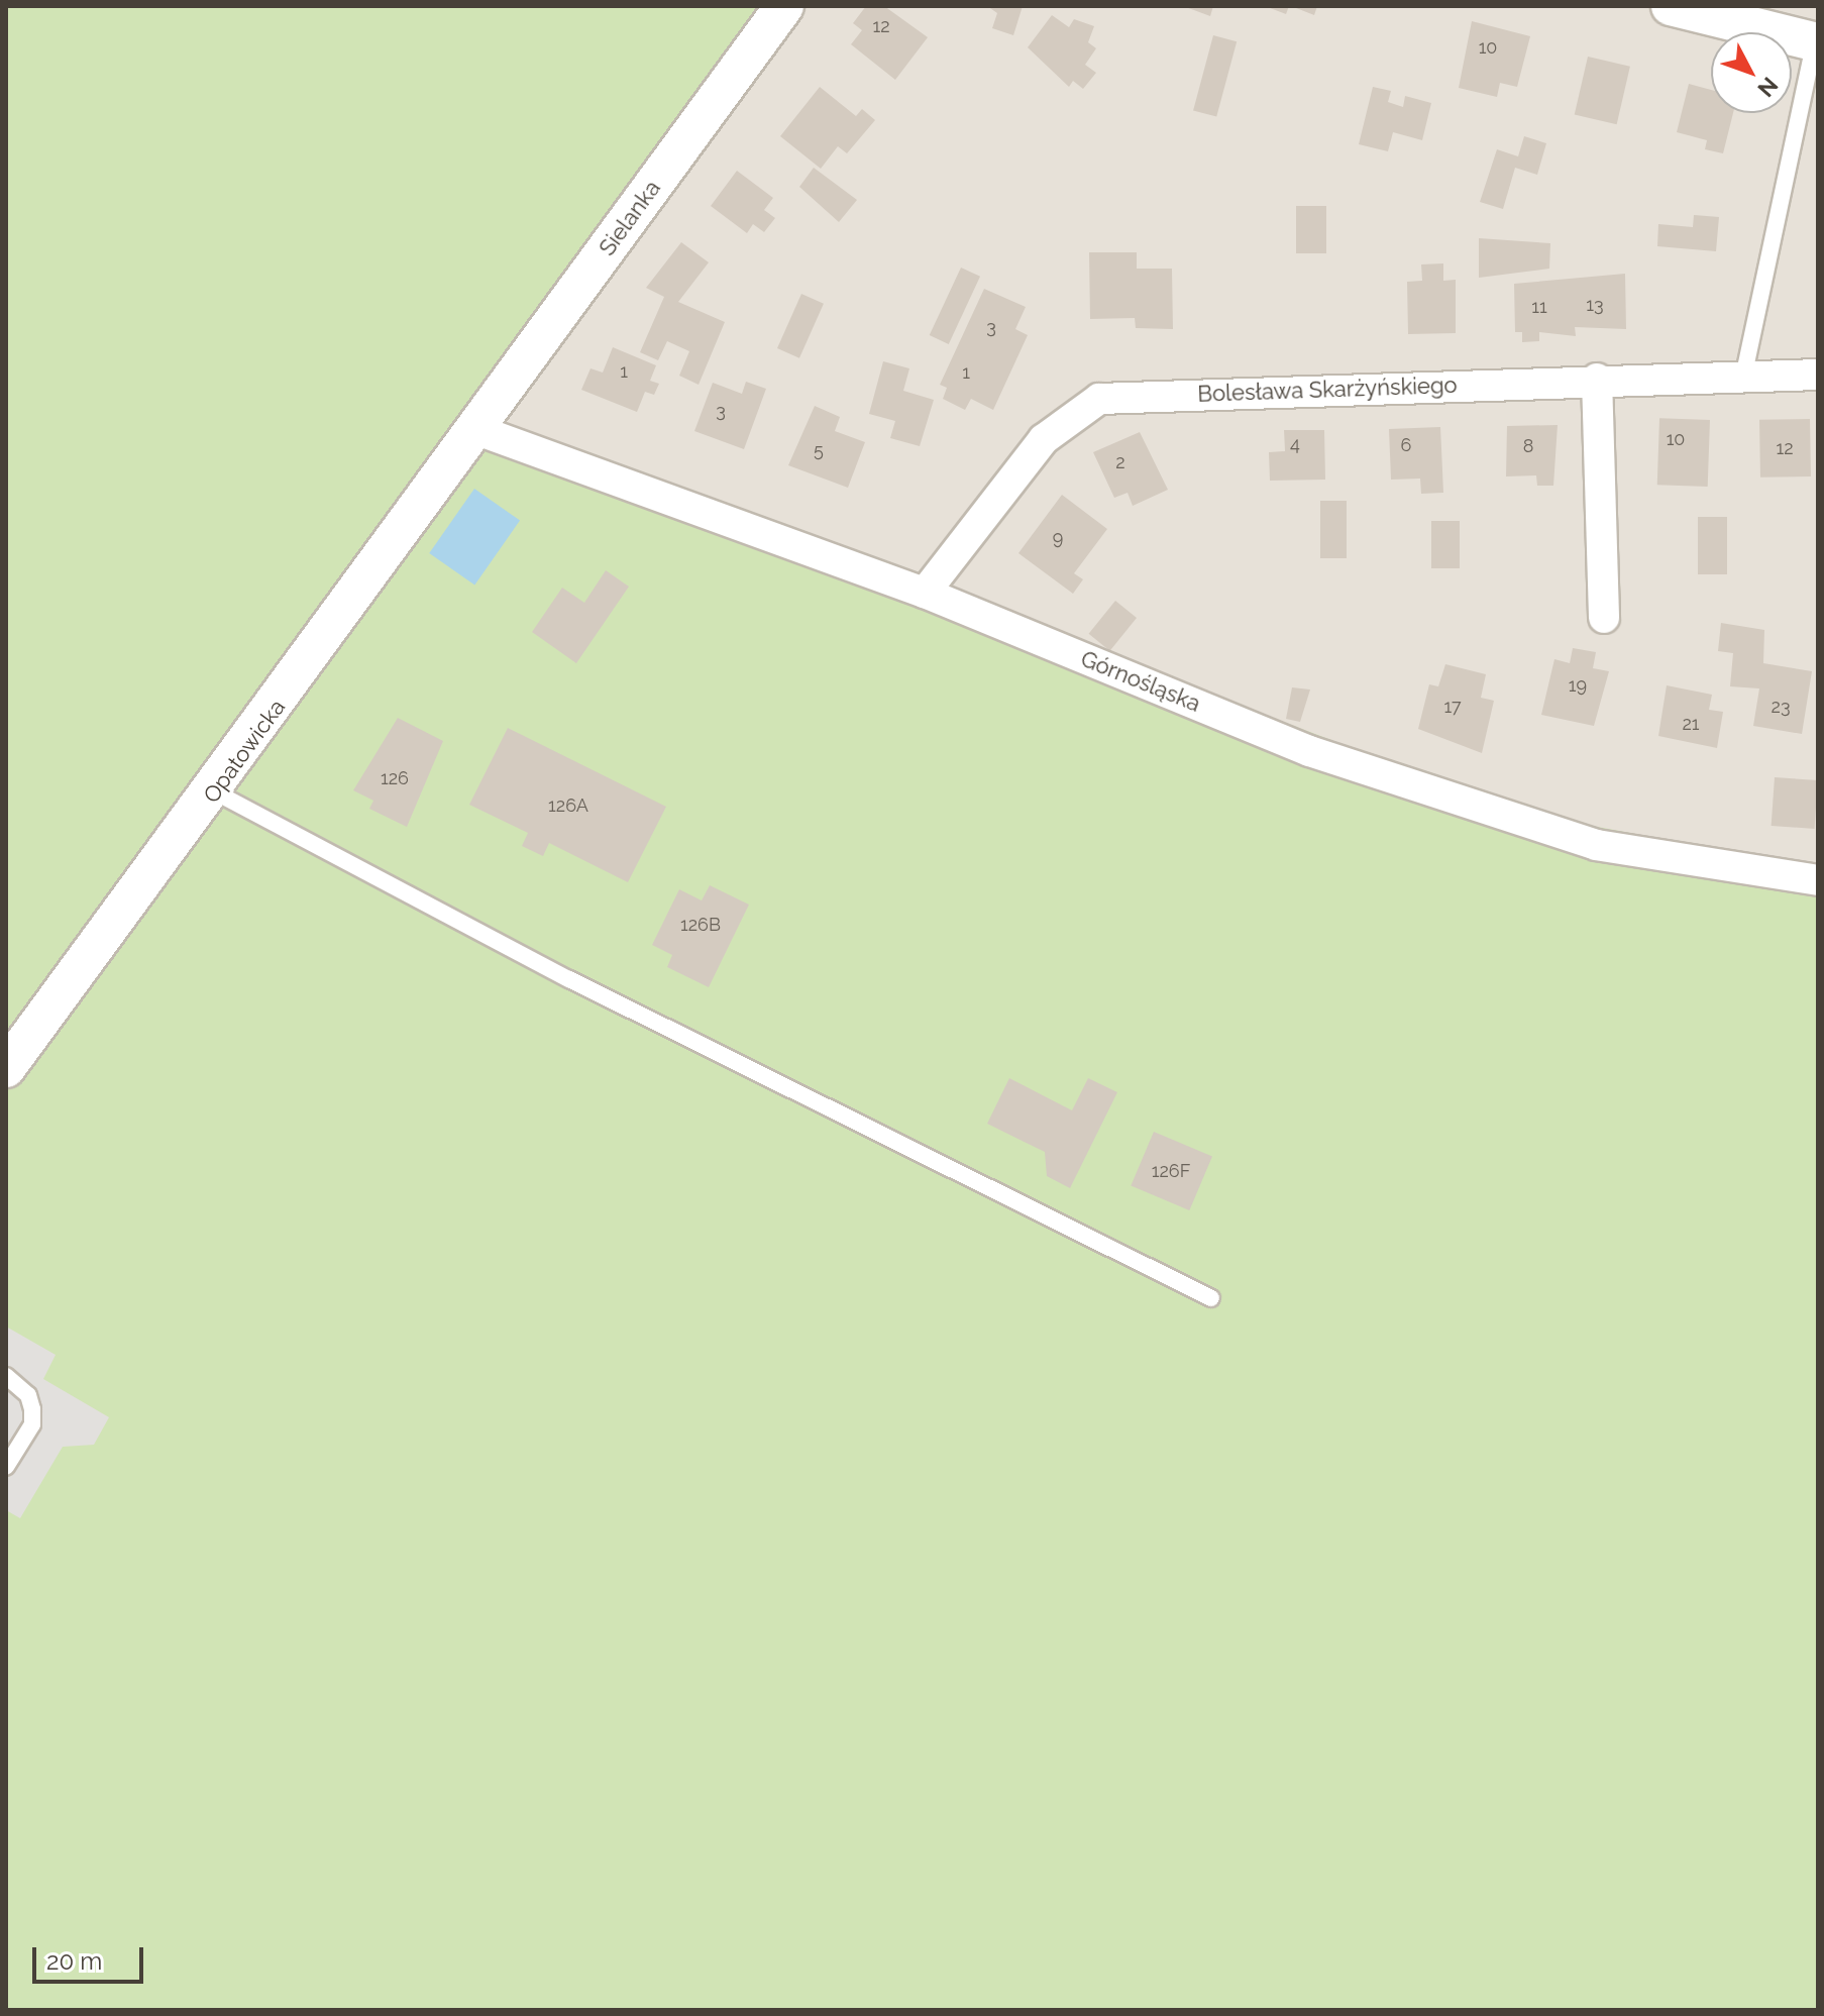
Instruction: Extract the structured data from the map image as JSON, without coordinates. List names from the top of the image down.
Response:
{
  "streets": {
    "street": [
      "Sielanka",
      "Bolesława Skarżyńskiego",
      "Górnośląska",
      "Opatowicka"
    ]
  },
  "crossings": [
    ["Sielanka", "Górnośląska"],
    ["Sielanka", "Opatowicka"],
    ["Bolesława Skarżyńskiego", "Górnośląska"],
    ["Górnośląska", "Opatowicka"]
  ],
  "house_numbers": [
    "12",
    "10",
    "13",
    "11",
    "3",
    "1",
    "1",
    "3",
    "10",
    "4",
    "6",
    "8",
    "12",
    "5",
    "2",
    "9",
    "19",
    "17",
    "23",
    "21",
    "126",
    "126A",
    "126B",
    "126F"
  ],
  "scale_bar": "20 m",
  "north": "bottom right"
}
